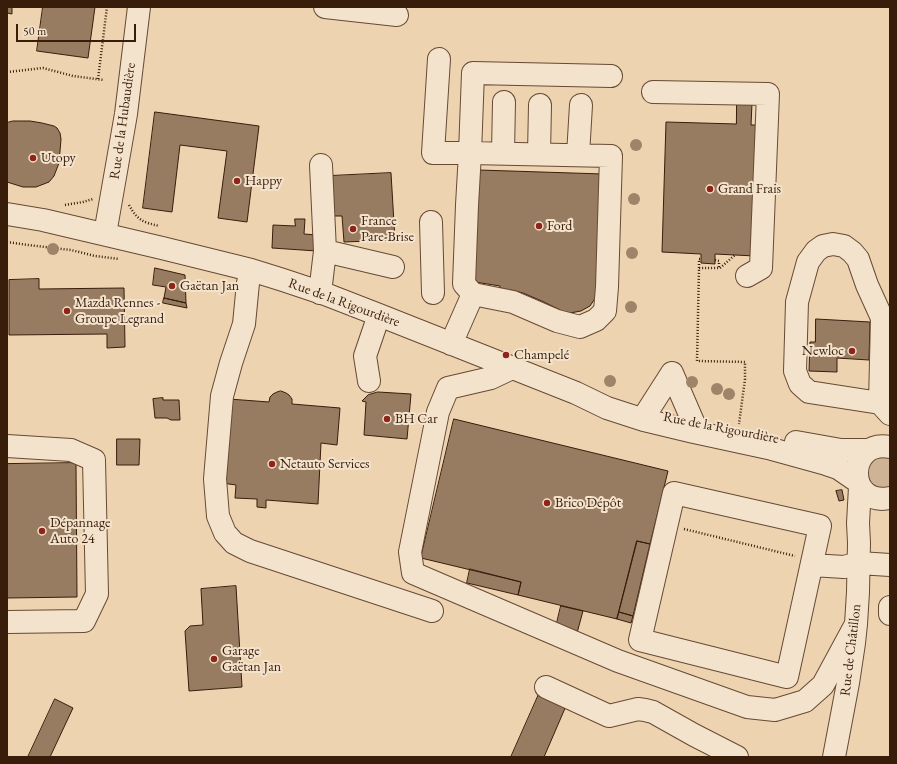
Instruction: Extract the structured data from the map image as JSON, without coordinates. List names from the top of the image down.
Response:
{
  "streets": {
    "street": ["Rue de la Hubaudière", "Rue de la Rigourdière", "Rue de Châtillon"]
  },
  "crossings": [
    ["Rue de la Hubaudière", "Rue de la Rigourdière"],
    ["Rue de la Rigourdière", "Rue de Châtillon"]
  ],
  "places": [
    "Utopy",
    "Happy",
    "Grand Frais",
    "Ford",
    "France Pare-Brise",
    "Gaëtan Jan",
    "Mazda Rennes - Groupe Legrand",
    "Newloc",
    "Champelé",
    "BH Car",
    "Netauto Services",
    "Brico Dépôt",
    "Dépannage Auto 24",
    "Garage Gaëtan Jan"
  ],
  "scale_bar": "50 m"
}
